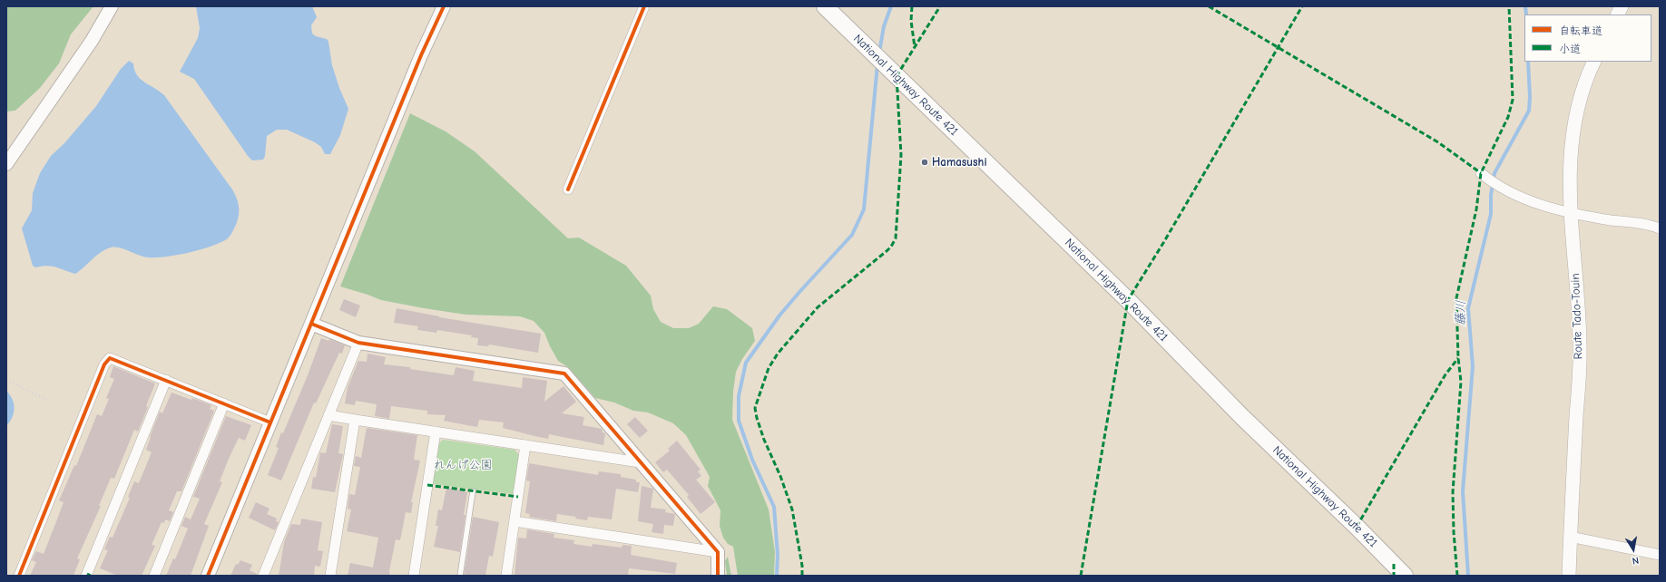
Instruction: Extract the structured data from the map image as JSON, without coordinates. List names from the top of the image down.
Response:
{
  "streets": {
    "highway": ["National Highway Route 421"],
    "main road": ["Route Tado-Touin"]
  },
  "water": ["藤川"],
  "parks": ["れんげ公園"],
  "places": ["Hamasushi"],
  "legend": ["自転車道", "小道"],
  "north": "bottom"
}
